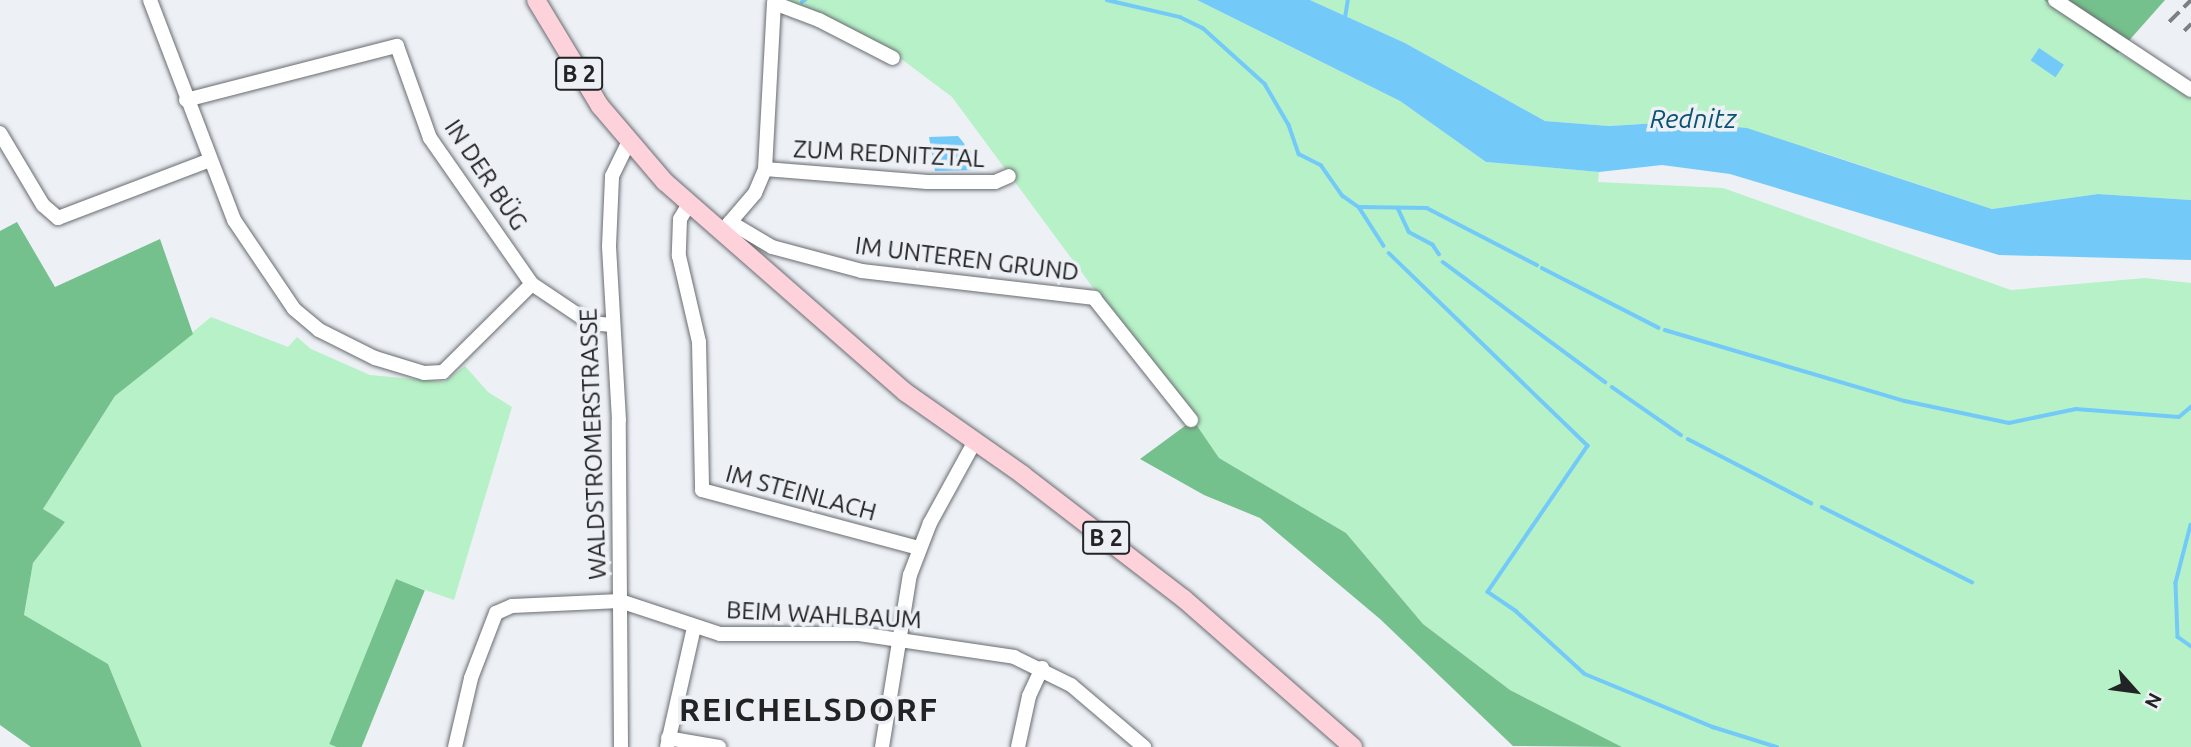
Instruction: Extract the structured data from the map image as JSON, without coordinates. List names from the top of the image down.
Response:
{
  "streets": {
    "main road": ["B 2"],
    "street": [
      "ZUM REDNITZTAL",
      "IN DER BÜG",
      "IM UNTEREN GRUND",
      "WALDSTROMERSTRASSE",
      "IM STEINLACH",
      "BEIM WAHLBAUM"
    ]
  },
  "crossings": [
    ["B 2", "IM UNTEREN GRUND"],
    ["B 2", "WALDSTROMERSTRASSE"],
    ["B 2", "IM STEINLACH"],
    ["IN DER BÜG", "WALDSTROMERSTRASSE"],
    ["WALDSTROMERSTRASSE", "BEIM WAHLBAUM"]
  ],
  "districts": ["REICHELSDORF"],
  "water": ["Rednitz"],
  "north": "bottom right"
}
